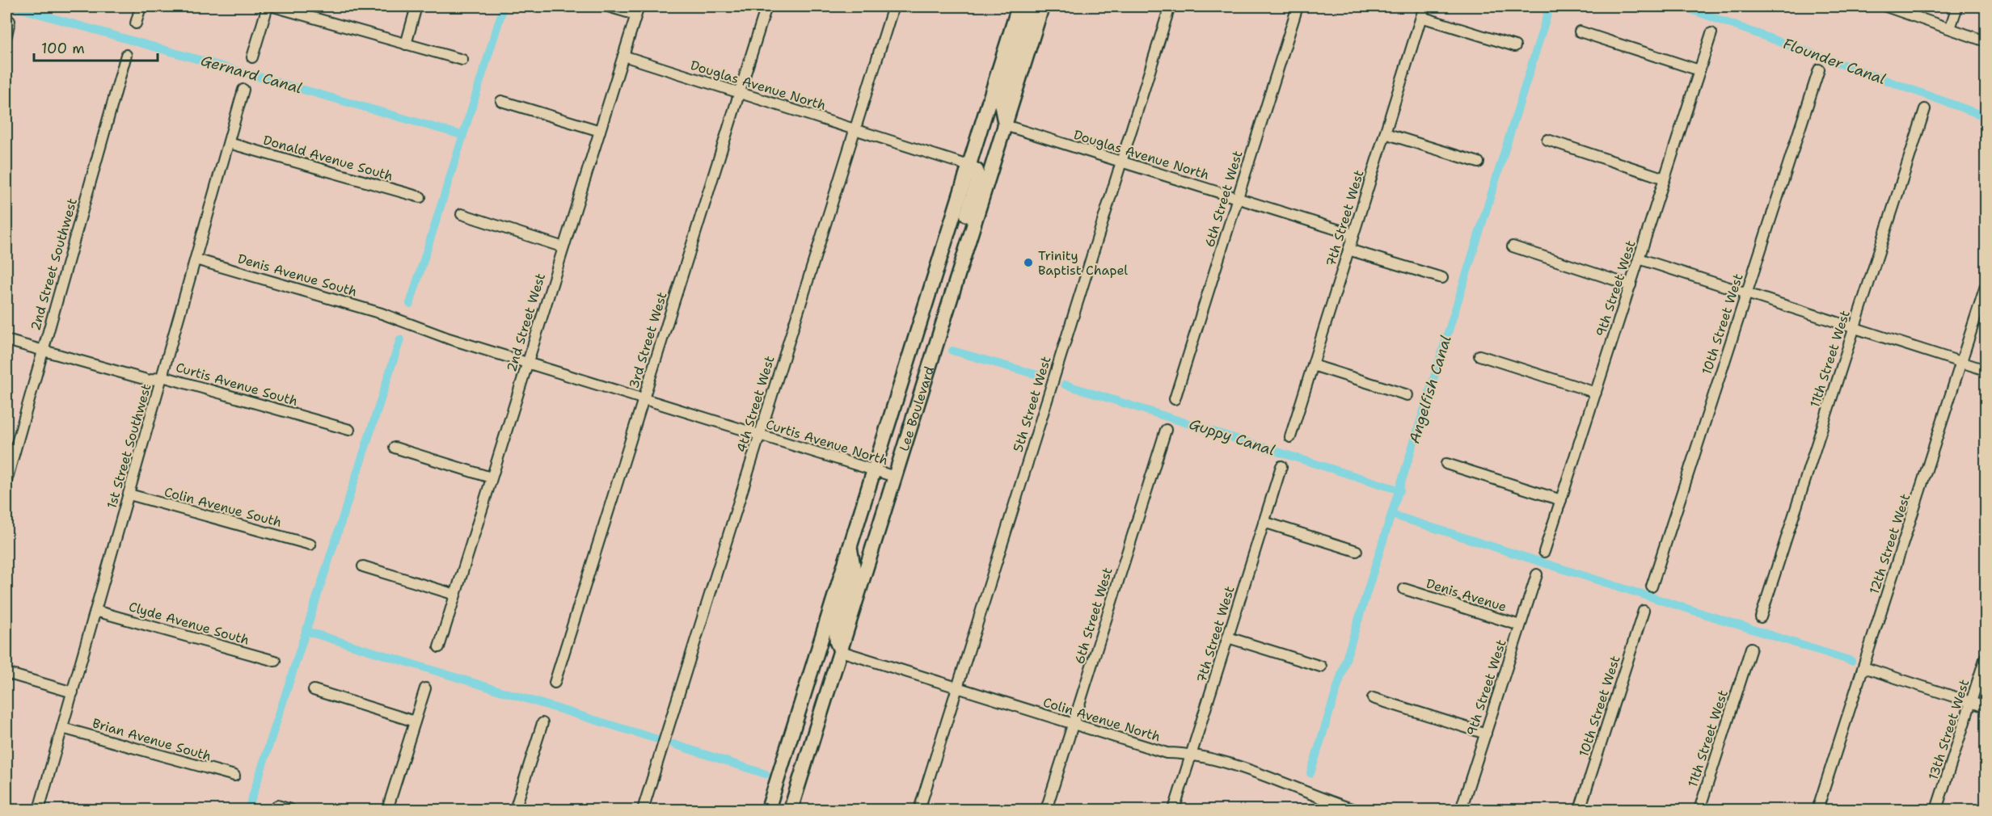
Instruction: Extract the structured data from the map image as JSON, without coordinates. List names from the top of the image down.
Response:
{
  "streets": {
    "main road": ["Lee Boulevard"],
    "street": [
      "Douglas Avenue North",
      "Donald Avenue South",
      "6th Street West",
      "7th Street West",
      "2nd Street Southwest",
      "Denis Avenue South",
      "9th Street West",
      "2nd Street West",
      "10th Street West",
      "3rd Street West",
      "11th Street West",
      "Curtis Avenue South",
      "4th Street West",
      "5th Street West",
      "Curtis Avenue North",
      "1st Street Southwest",
      "Colin Avenue South",
      "12th Street West",
      "Denis Avenue",
      "Clyde Avenue South",
      "Colin Avenue North",
      "13th Street West",
      "Brian Avenue South"
    ]
  },
  "crossings": [
    ["Douglas Avenue North", "6th Street West"],
    ["Douglas Avenue North", "7th Street West"],
    ["Douglas Avenue North", "2nd Street West"],
    ["Douglas Avenue North", "3rd Street West"],
    ["Douglas Avenue North", "4th Street West"],
    ["Douglas Avenue North", "5th Street West"],
    ["Douglas Avenue North", "Lee Boulevard"],
    ["Donald Avenue South", "1st Street Southwest"],
    ["6th Street West", "Colin Avenue North"],
    ["7th Street West", "Colin Avenue North"],
    ["2nd Street Southwest", "Curtis Avenue South"],
    ["Denis Avenue South", "Curtis Avenue North"],
    ["Denis Avenue South", "1st Street Southwest"],
    ["9th Street West", "Denis Avenue"],
    ["2nd Street West", "Curtis Avenue North"],
    ["3rd Street West", "Curtis Avenue North"],
    ["Curtis Avenue South", "1st Street Southwest"],
    ["4th Street West", "Curtis Avenue North"],
    ["5th Street West", "Colin Avenue North"],
    ["Lee Boulevard", "Curtis Avenue North"],
    ["Lee Boulevard", "Colin Avenue North"],
    ["1st Street Southwest", "Colin Avenue South"],
    ["1st Street Southwest", "Clyde Avenue South"],
    ["1st Street Southwest", "Brian Avenue South"]
  ],
  "water": [
    "Flounder Canal",
    "Gernard Canal",
    "Angelfish Canal",
    "Guppy Canal"
  ],
  "places": ["Trinity Baptist Chapel"],
  "scale_bar": "100 m"
}
